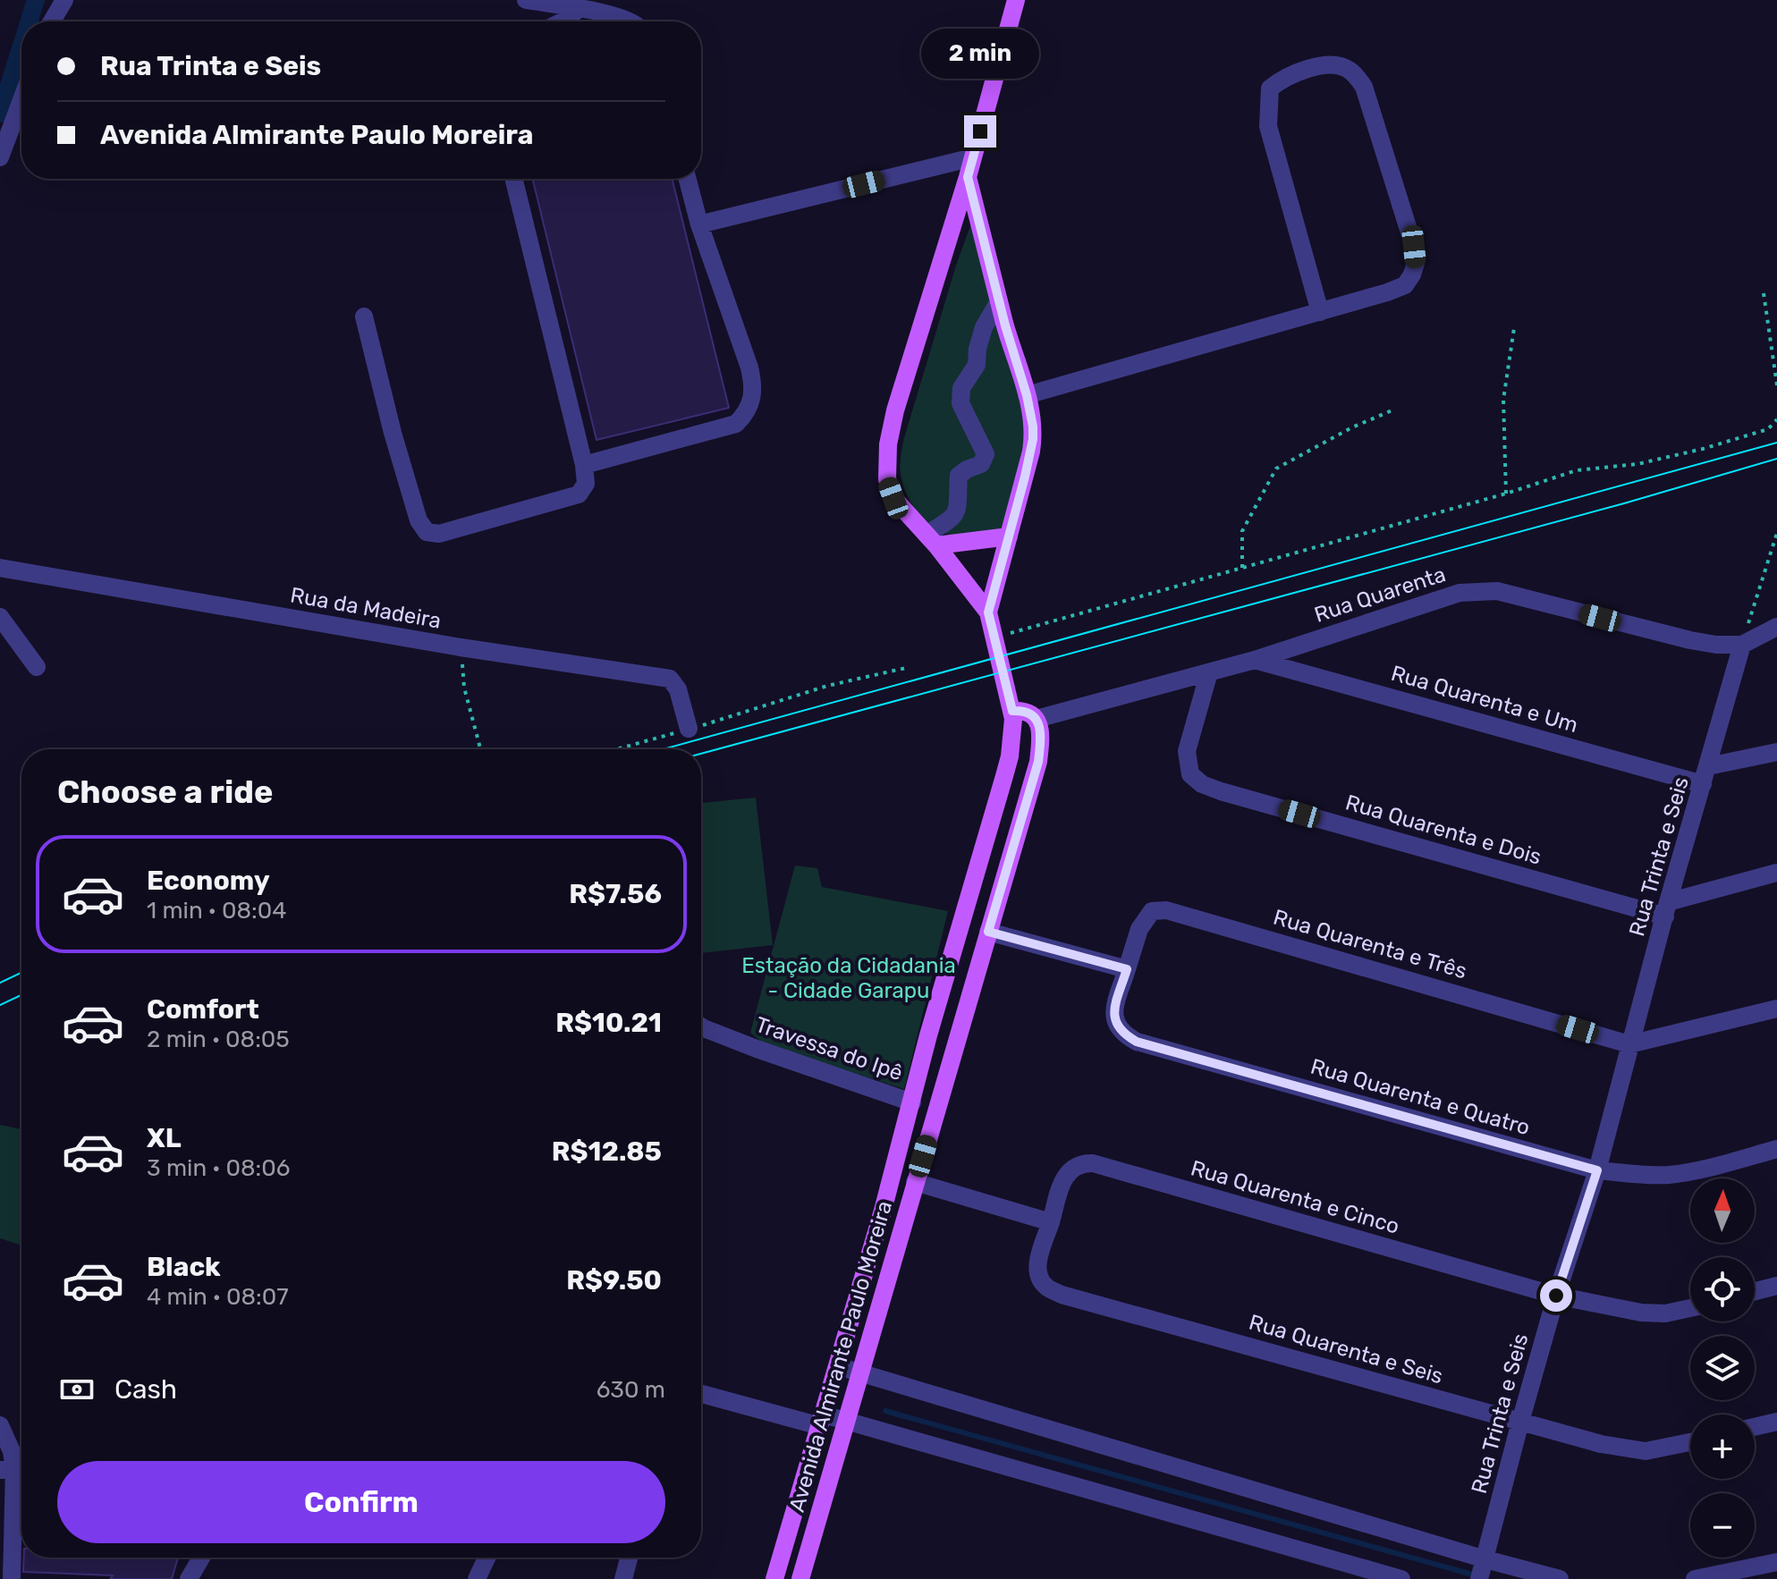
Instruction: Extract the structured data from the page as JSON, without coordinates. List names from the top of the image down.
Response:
{
  "streets": {
    "main road": ["Avenida Almirante Paulo Moreira"],
    "street": [
      "Rua Quarenta",
      "Rua da Madeira",
      "Rua Quarenta e Um",
      "Rua Quarenta e Dois",
      "Rua Trinta e Seis",
      "Rua Quarenta e Três",
      "Travessa do Ipê",
      "Rua Quarenta e Quatro",
      "Rua Quarenta e Cinco",
      "Rua Quarenta e Seis"
    ]
  },
  "crossings": [
    ["Rua Quarenta", "Rua Quarenta e Um"],
    ["Rua Quarenta", "Rua Quarenta e Dois"],
    ["Rua Quarenta", "Rua Trinta e Seis"],
    ["Rua Quarenta", "Avenida Almirante Paulo Moreira"],
    ["Rua Quarenta e Um", "Rua Trinta e Seis"],
    ["Rua Quarenta e Dois", "Rua Trinta e Seis"],
    ["Rua Trinta e Seis", "Rua Quarenta e Três"],
    ["Rua Trinta e Seis", "Rua Quarenta e Quatro"],
    ["Rua Trinta e Seis", "Rua Quarenta e Cinco"],
    ["Rua Trinta e Seis", "Rua Quarenta e Seis"],
    ["Rua Quarenta e Três", "Rua Quarenta e Quatro"],
    ["Travessa do Ipê", "Avenida Almirante Paulo Moreira"],
    ["Rua Quarenta e Cinco", "Rua Quarenta e Seis"]
  ],
  "parks": ["Estação da Cidadania - Cidade Garapu"],
  "north": "top",
  "page": {
    "banner": ["Rua Trinta e Seis", "Avenida Almirante Paulo Moreira"],
    "bubble": "2 min",
    "heading": "Choose a ride",
    "list": [
      {
        "name": "Economy",
        "note": "1 min · 08:04",
        "value": "R$7.56"
      },
      {
        "name": "Comfort",
        "note": "2 min · 08:05",
        "value": "R$10.21"
      },
      {
        "name": "XL",
        "note": "3 min · 08:06",
        "value": "R$12.85"
      },
      {
        "name": "Black",
        "note": "4 min · 08:07",
        "value": "R$9.50"
      }
    ],
    "map_buttons": ["+", "−"],
    "pay": ["Cash", "630 m"],
    "buttons": "Confirm"
  }
}
